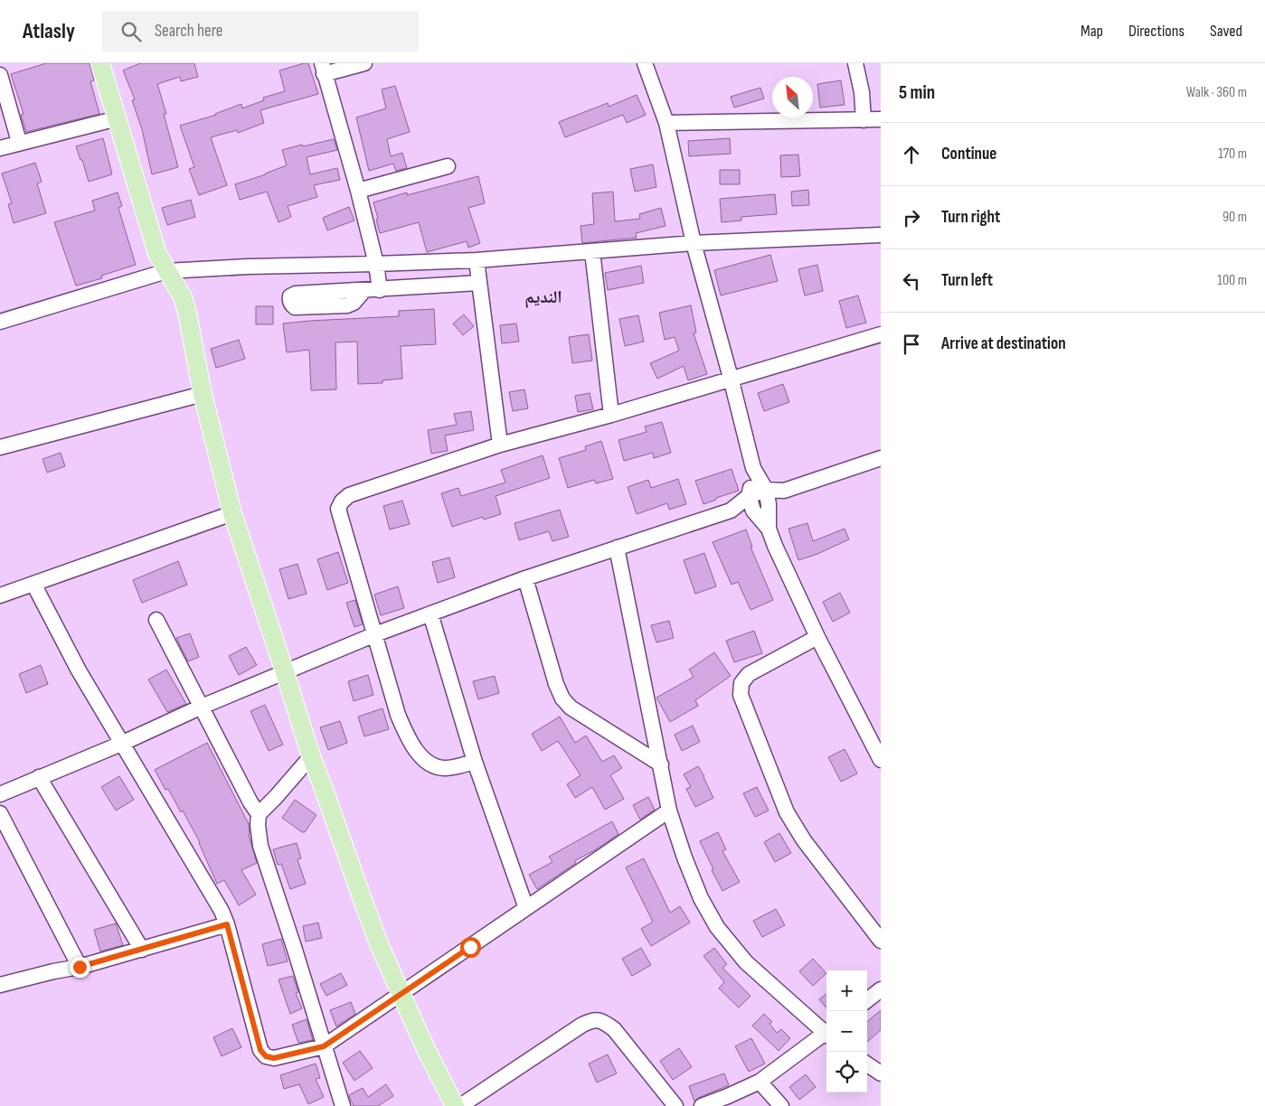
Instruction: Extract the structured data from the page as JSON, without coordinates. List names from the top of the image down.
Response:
{
  "districts": ["النديم"],
  "north": "top left",
  "page": {
    "header": "Atlasly",
    "search": "Search here",
    "nav": ["Map", "Directions", "Saved"],
    "heading": ["5 min", "Walk · 360 m"],
    "list": [
      ["Continue", "170 m"],
      ["Turn right", "90 m"],
      ["Turn left", "100 m"],
      "Arrive at destination"
    ],
    "map_buttons": ["+", "−"]
  }
}
